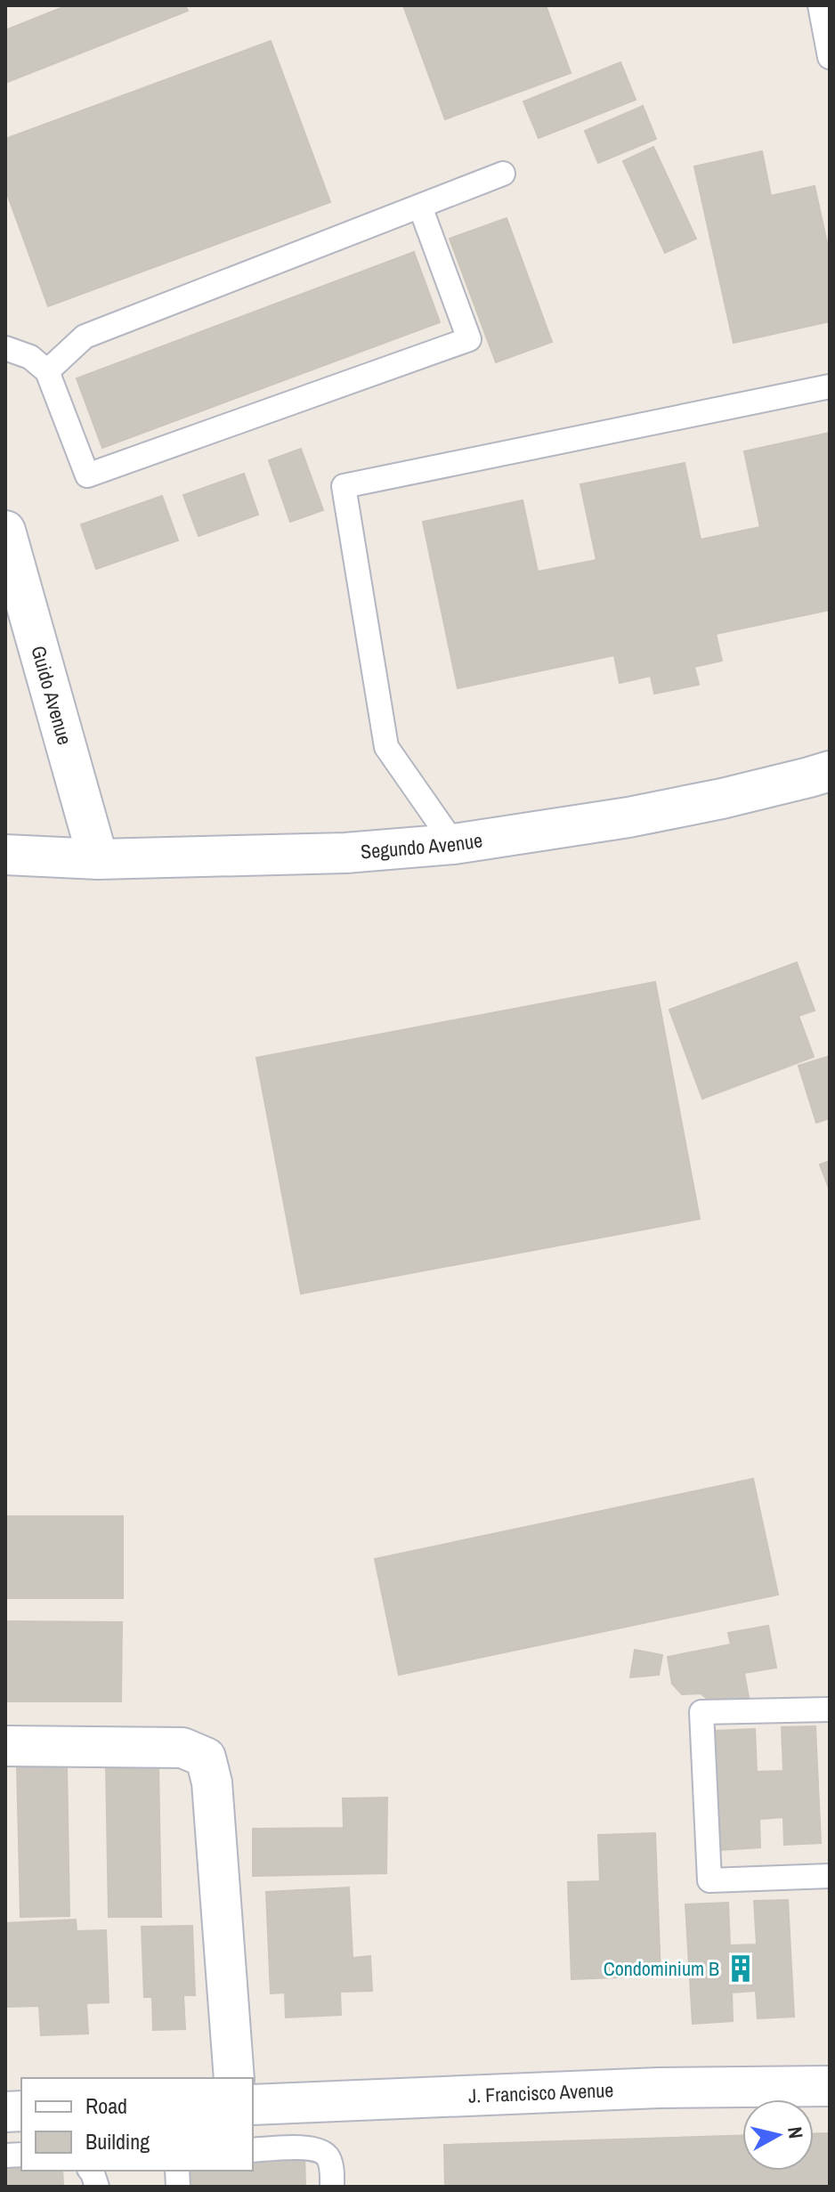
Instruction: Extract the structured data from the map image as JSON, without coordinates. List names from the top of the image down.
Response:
{
  "streets": {
    "street": ["Guido Avenue", "Segundo Avenue", "J. Francisco Avenue"]
  },
  "crossings": [
    ["Guido Avenue", "Segundo Avenue"]
  ],
  "places": {
    "building": ["Condominium B"]
  },
  "legend": ["Road", "Building"],
  "north": "right"
}
